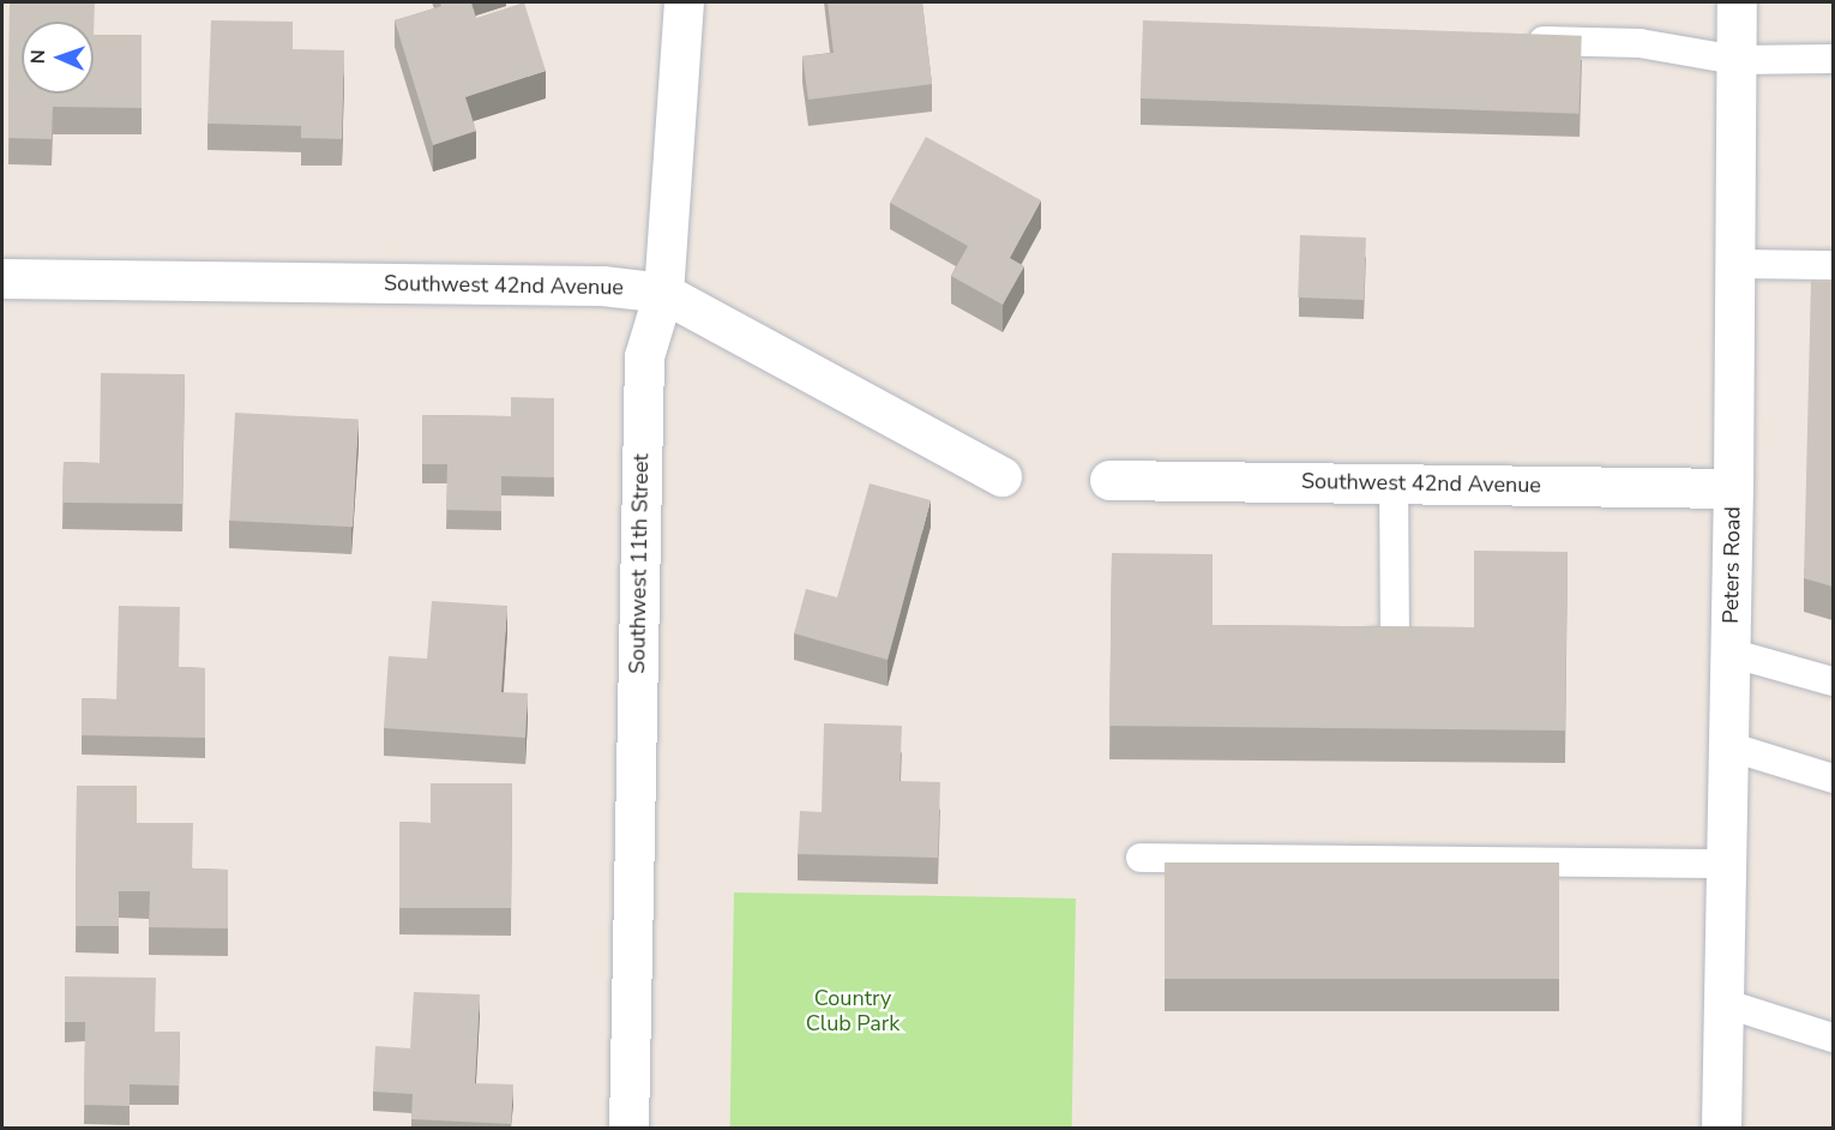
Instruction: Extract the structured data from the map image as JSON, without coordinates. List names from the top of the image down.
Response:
{
  "streets": {
    "street": ["Southwest 42nd Avenue", "Southwest 11th Street", "Peters Road"]
  },
  "crossings": [
    ["Southwest 42nd Avenue", "Southwest 11th Street"],
    ["Southwest 42nd Avenue", "Peters Road"]
  ],
  "parks": ["Country Club Park"],
  "north": "left"
}
